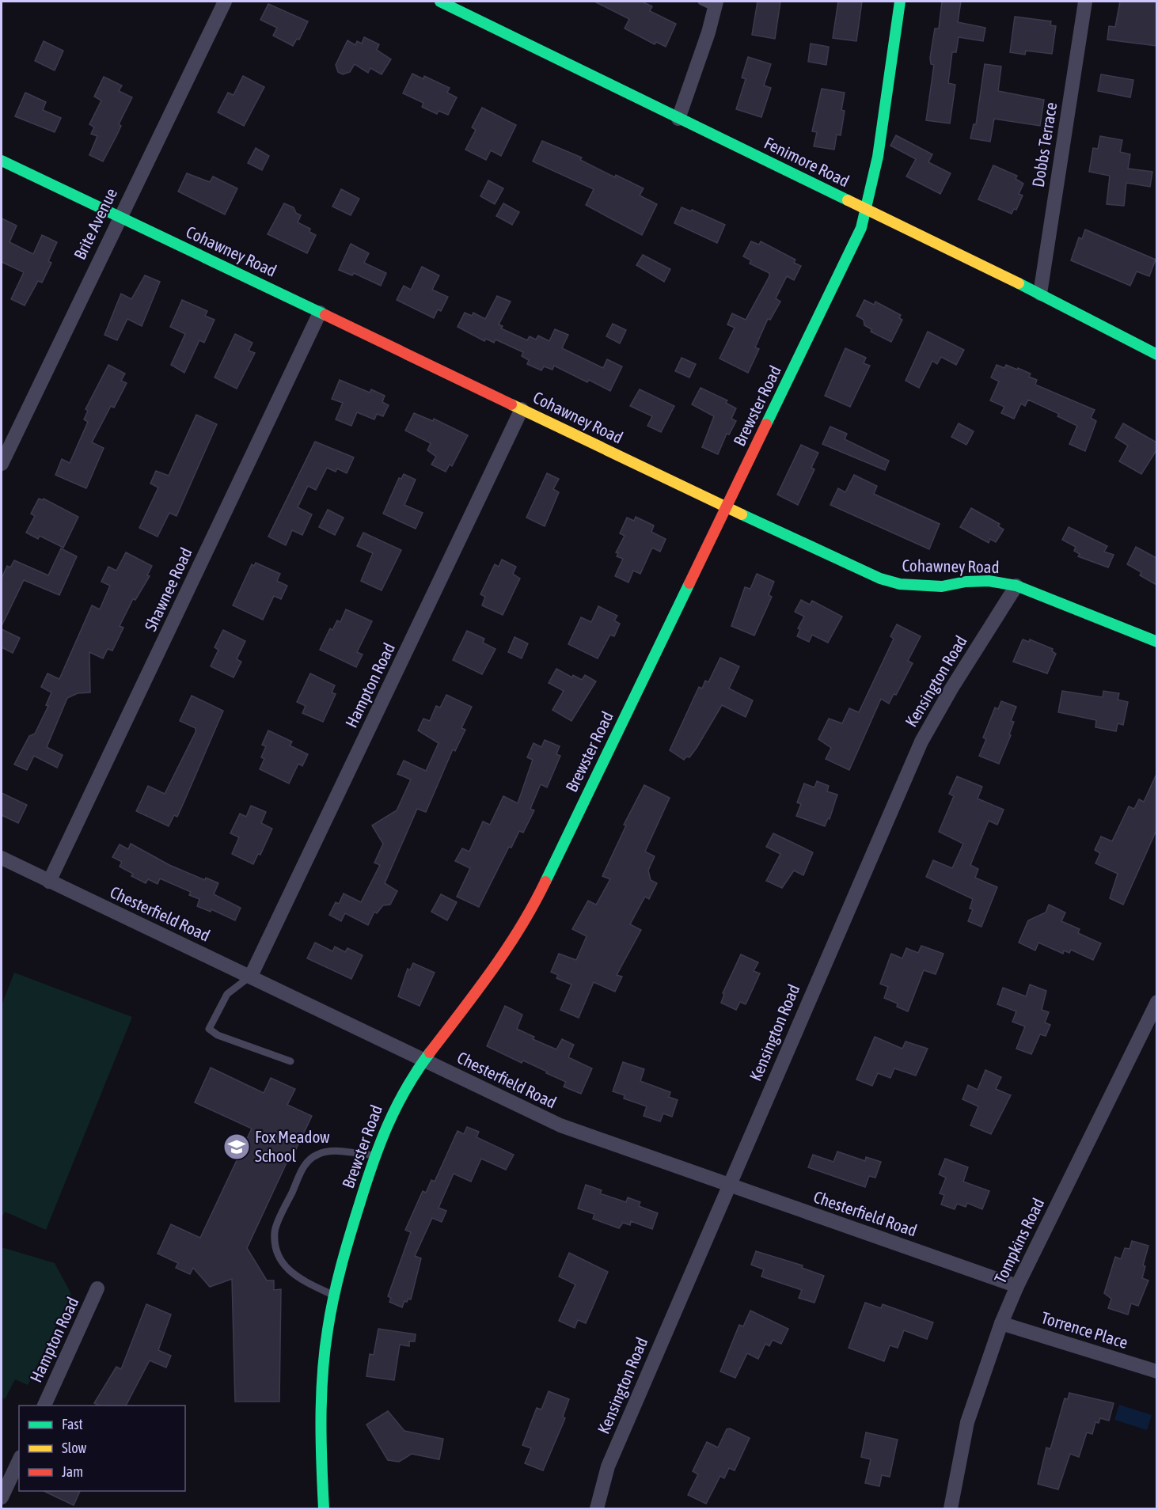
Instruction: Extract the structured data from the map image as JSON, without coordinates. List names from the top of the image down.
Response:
{
  "streets": {
    "street": [
      "Dobbs Terrace",
      "Fenimore Road",
      "Brite Avenue",
      "Cohawney Road",
      "Brewster Road",
      "Shawnee Road",
      "Kensington Road",
      "Hampton Road",
      "Chesterfield Road",
      "Tompkins Road",
      "Torrence Place"
    ]
  },
  "crossings": [
    ["Dobbs Terrace", "Fenimore Road"],
    ["Fenimore Road", "Brewster Road"],
    ["Brite Avenue", "Cohawney Road"],
    ["Cohawney Road", "Brewster Road"],
    ["Cohawney Road", "Shawnee Road"],
    ["Cohawney Road", "Kensington Road"],
    ["Cohawney Road", "Hampton Road"],
    ["Brewster Road", "Chesterfield Road"],
    ["Shawnee Road", "Chesterfield Road"],
    ["Kensington Road", "Chesterfield Road"],
    ["Hampton Road", "Chesterfield Road"],
    ["Chesterfield Road", "Tompkins Road"],
    ["Tompkins Road", "Torrence Place"]
  ],
  "places": {
    "school or university": ["Fox Meadow School"]
  },
  "legend": ["Fast", "Slow", "Jam"]
}
